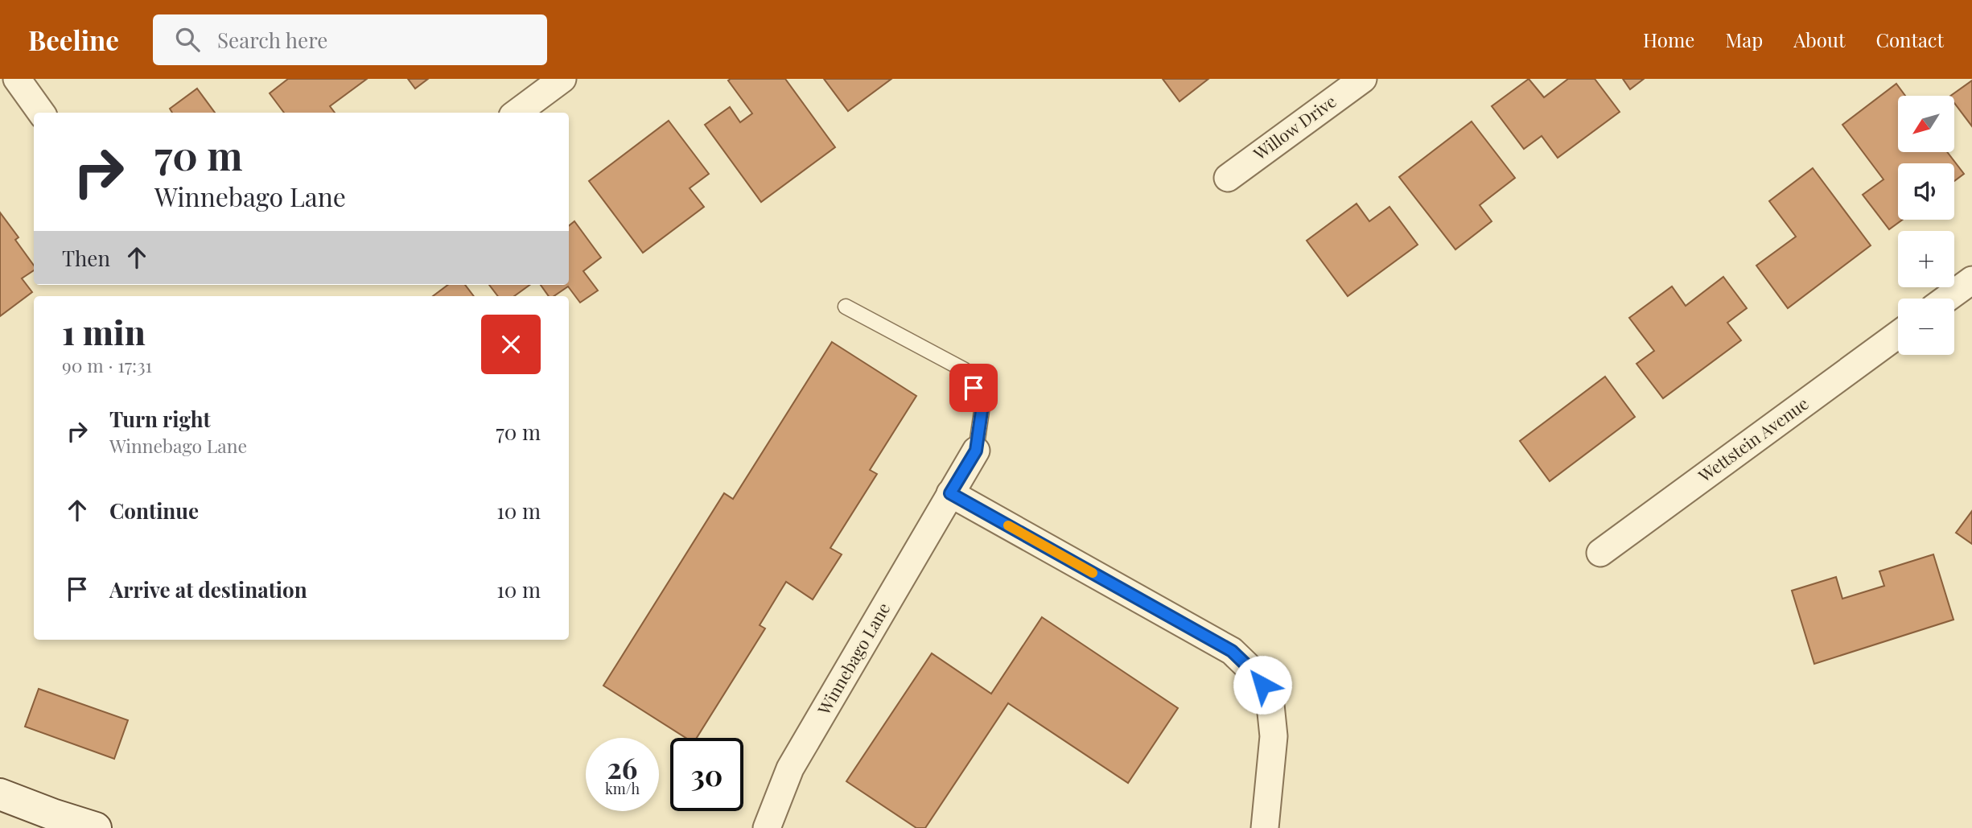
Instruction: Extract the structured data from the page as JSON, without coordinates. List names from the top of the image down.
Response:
{
  "streets": {
    "street": ["Willow Drive", "Wettstein Avenue", "Winnebago Lane"]
  },
  "north": "bottom left",
  "page": {
    "header": "Beeline",
    "search": "Search here",
    "nav": [
      "Home",
      "Map",
      "About",
      "Contact"
    ],
    "map_buttons": ["+", "−"],
    "turn": ["70 m", "Winnebago Lane"],
    "then": "Then",
    "heading": ["1 min", "90 m · 17:31"],
    "list": [
      {
        "name": "Turn right",
        "note": "Winnebago Lane",
        "value": "70 m"
      },
      {
        "name": "Continue",
        "value": "10 m"
      },
      {
        "name": "Arrive at destination",
        "value": "10 m"
      }
    ],
    "speed": "26 km/h",
    "limit": "30"
  }
}
